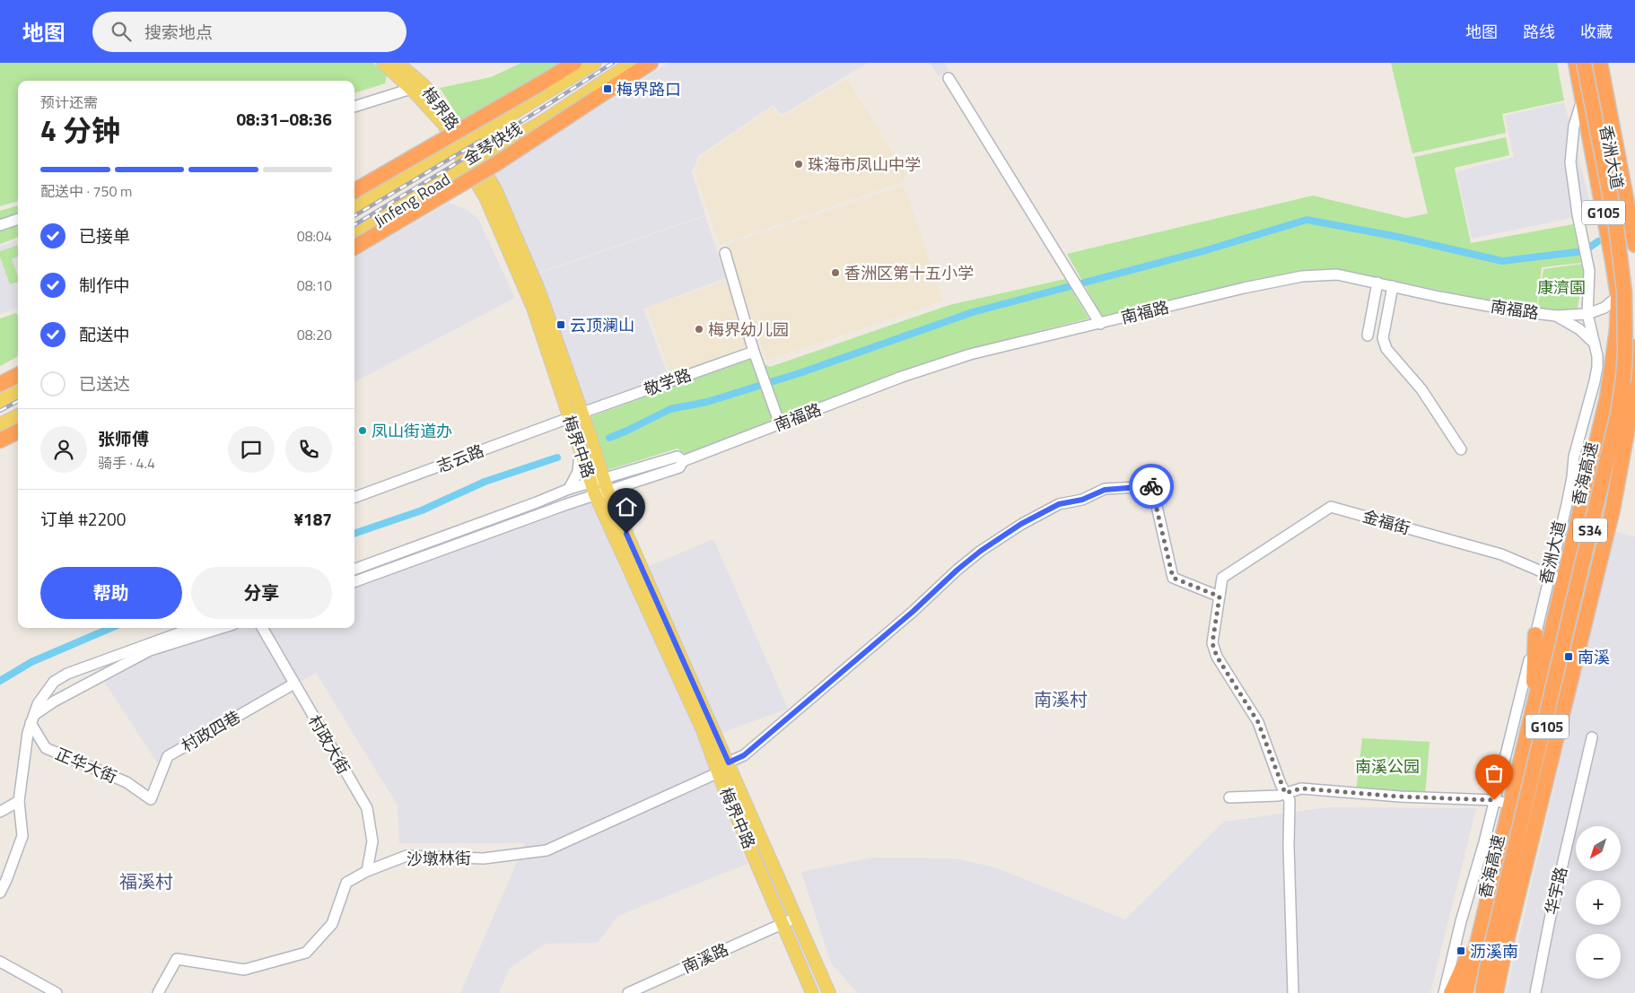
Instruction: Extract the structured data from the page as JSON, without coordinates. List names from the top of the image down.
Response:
{
  "streets": {
    "highway": [
      "金琴快线",
      "香洲大道",
      "G105",
      "香海高速",
      "S34"
    ],
    "main road": ["梅界路", "Jinfeng Road", "梅界中路"],
    "street": [
      "南福路",
      "敬学路",
      "志云路",
      "金福街",
      "村政四巷",
      "村政大街",
      "正华大街",
      "沙墩林街",
      "华宇路",
      "南溪路"
    ]
  },
  "crossings": [
    ["梅界路", "Jinfeng Road"],
    ["梅界路", "梅界中路"],
    ["香洲大道", "南福路"],
    ["香洲大道", "金福街"],
    ["Jinfeng Road", "梅界中路"],
    ["G105", "香海高速"],
    ["敬学路", "梅界中路"],
    ["梅界中路", "志云路"],
    ["梅界中路", "沙墩林街"],
    ["梅界中路", "南溪路"],
    ["村政四巷", "村政大街"],
    ["村政四巷", "正华大街"],
    ["村政大街", "沙墩林街"]
  ],
  "districts": ["南溪村", "福溪村"],
  "parks": ["康濟園", "南溪公园"],
  "places": {
    "transit": [
      "梅界路口",
      "云顶澜山",
      "南溪",
      "沥溪南"
    ],
    "other": [
      "珠海市凤山中学",
      "香洲区第十五小学",
      "梅界幼儿园",
      "凤山街道办"
    ]
  },
  "north": "bottom left",
  "page": {
    "header": "地图",
    "search": "搜索地点",
    "nav": ["地图", "路线", "收藏"],
    "heading": ["4 分钟", "预计还需", "08:31–08:36"],
    "panel": [
      "张师傅",
      "骑手 · 4.4",
      "订单 #2200",
      "¥187"
    ],
    "bar": "配送中 · 750 m",
    "list": [
      ["已接单", "08:04"],
      ["制作中", "08:10"],
      ["配送中", "08:20"],
      "已送达"
    ],
    "buttons": ["帮助", "分享"],
    "map_buttons": ["+", "−"]
  }
}
